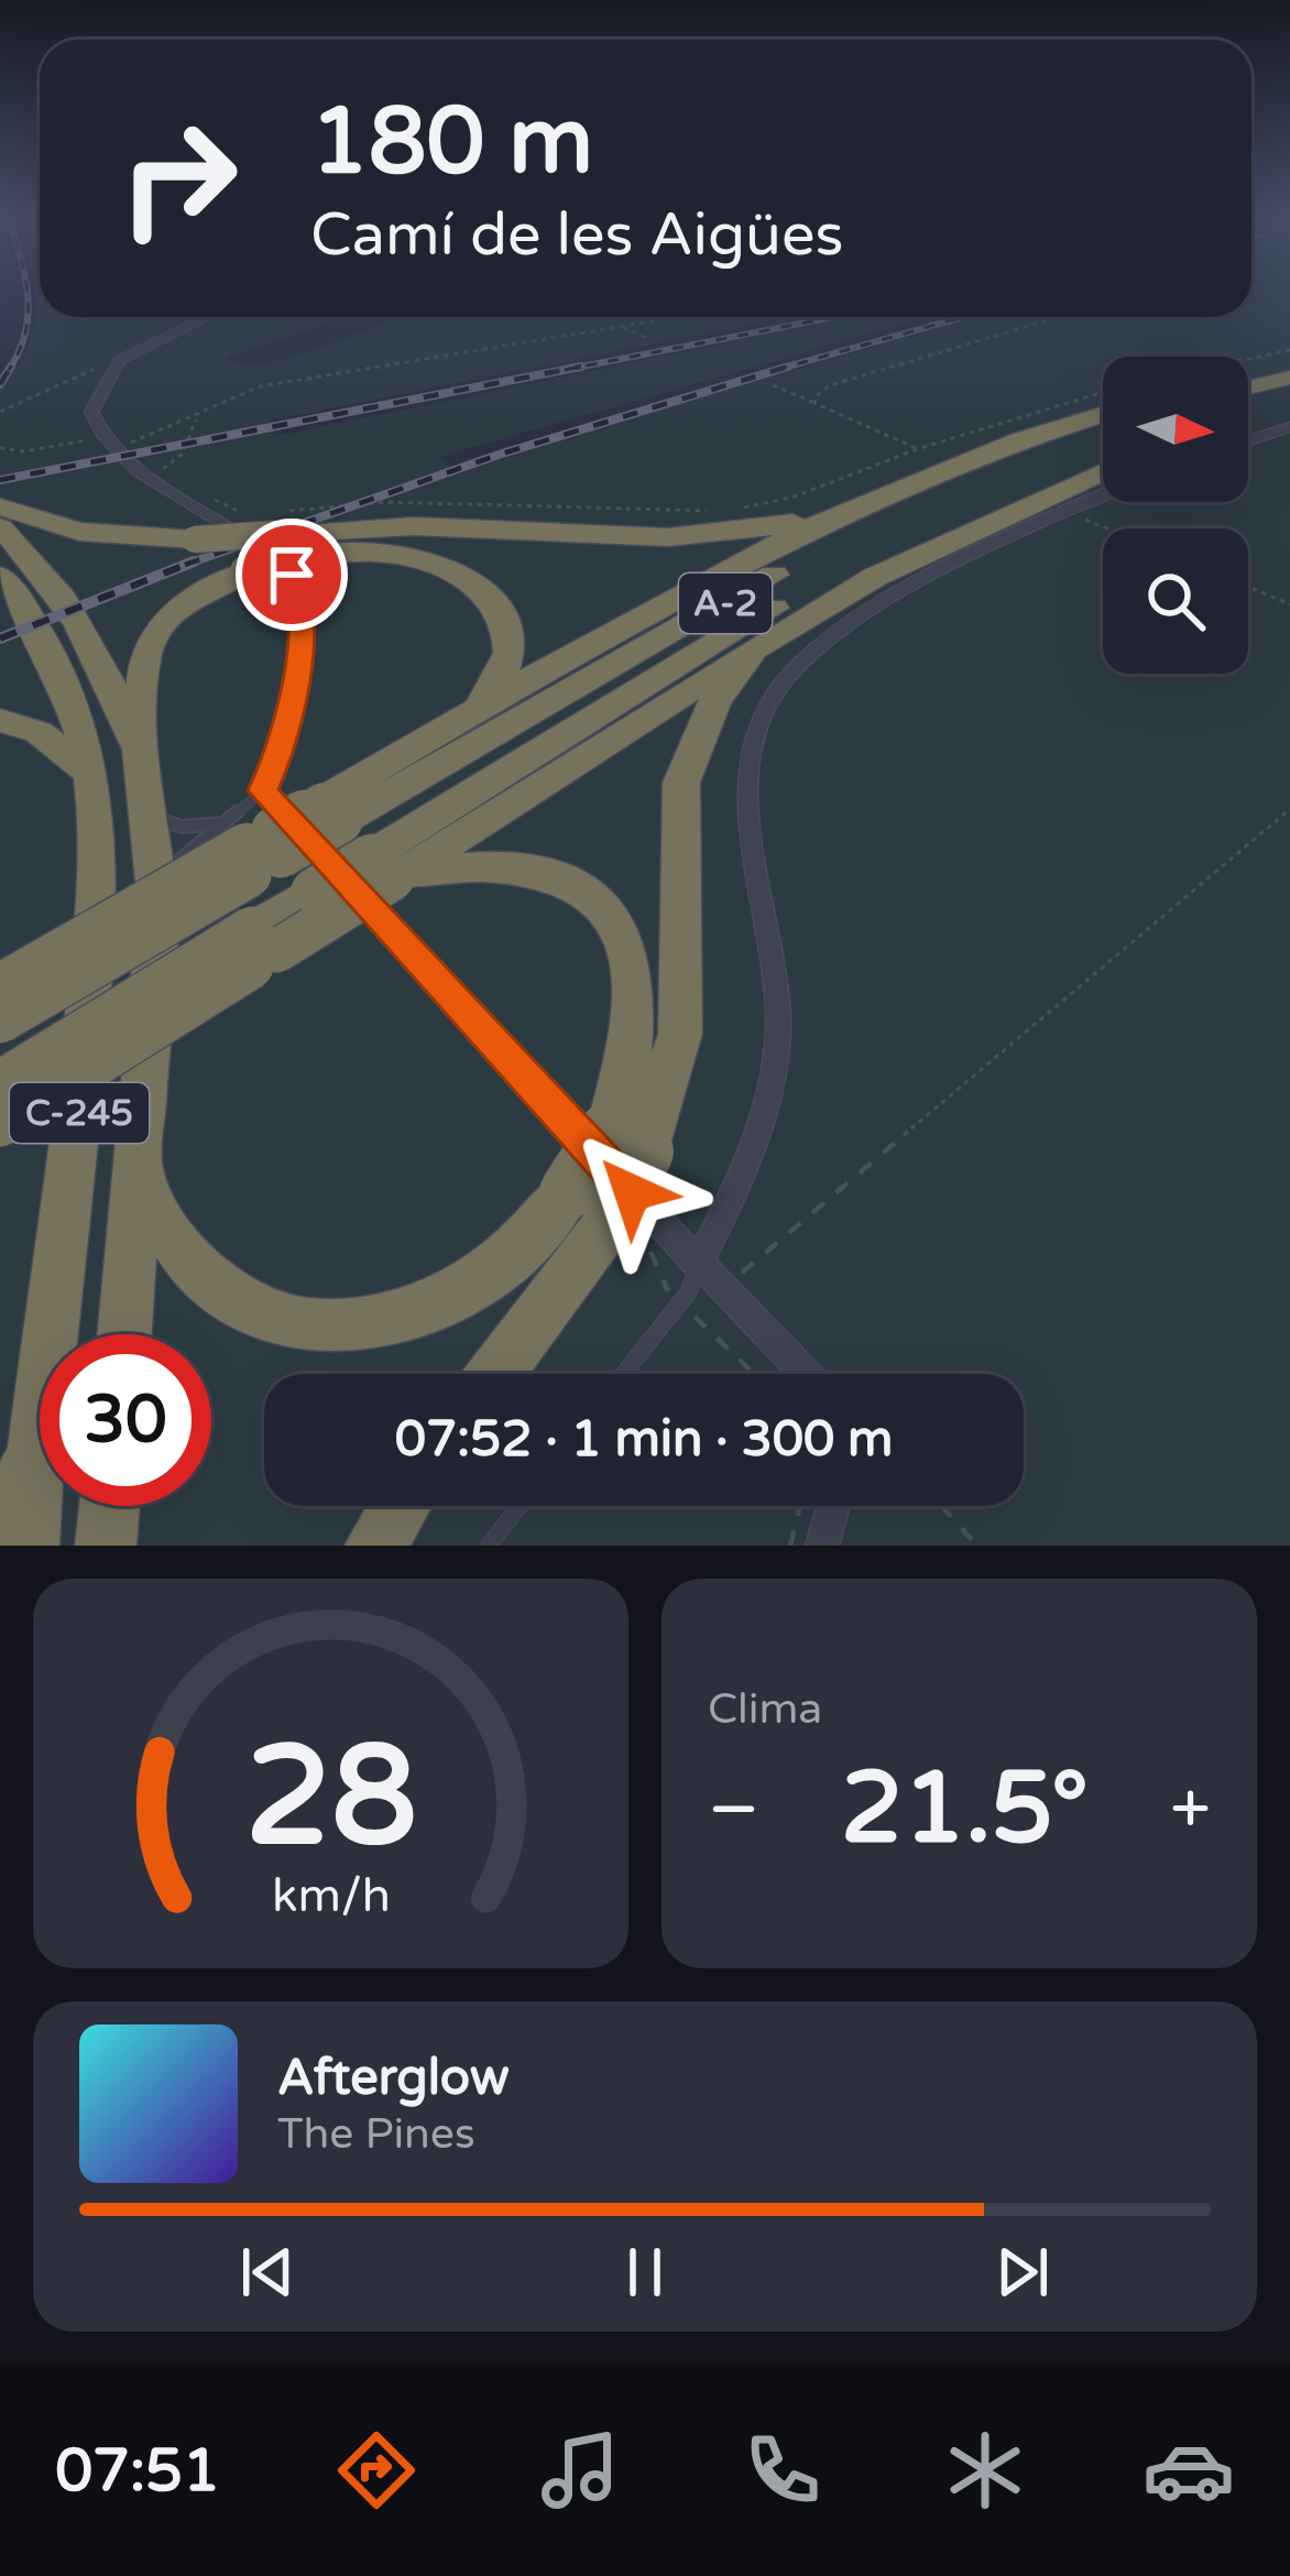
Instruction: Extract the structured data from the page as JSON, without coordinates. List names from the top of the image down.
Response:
{
  "streets": {
    "highway": ["A-2", "C-245"]
  },
  "crossings": [
    ["A-2", "C-245"]
  ],
  "north": "right",
  "page": {
    "turn": ["180 m", "Camí de les Aigües"],
    "limit": "30",
    "trip": "07:52 · 1 min · 300 m",
    "tile": "Clima",
    "heat": ["−", "21.5°", "+"],
    "song": ["Afterglow", "The Pines"],
    "tabs": "07:51",
    "gauge": ["28", "km/h"]
  }
}
